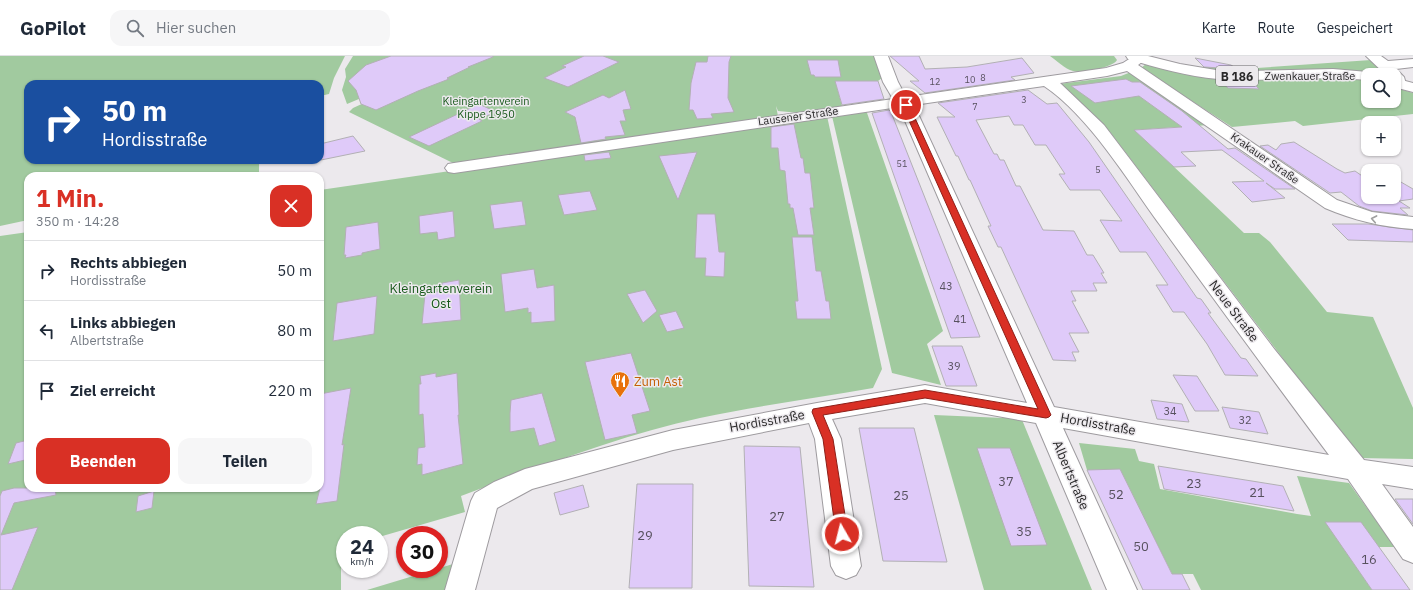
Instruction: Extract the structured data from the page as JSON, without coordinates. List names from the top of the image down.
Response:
{
  "streets": {
    "street": [
      "B 186",
      "Zwenkauer Straße",
      "Lausener Straße",
      "Krakauer Straße",
      "Neue Straße",
      "Hordisstraße",
      "Albertstraße"
    ]
  },
  "crossings": [
    ["Zwenkauer Straße", "Lausener Straße"],
    ["Zwenkauer Straße", "Krakauer Straße"],
    ["Lausener Straße", "Krakauer Straße"],
    ["Lausener Straße", "Neue Straße"],
    ["Lausener Straße", "Albertstraße"],
    ["Neue Straße", "Hordisstraße"],
    ["Hordisstraße", "Albertstraße"]
  ],
  "one_way": ["Krakauer Straße"],
  "parks": ["Kleingartenverein Kippe 1950", "Kleingartenverein Ost"],
  "places": {
    "restaurant": ["Zum Ast"]
  },
  "house_numbers": [
    "8",
    "10",
    "12",
    "3",
    "7",
    "51",
    "5",
    "43",
    "41",
    "39",
    "34",
    "32",
    "37",
    "23",
    "21",
    "52",
    "25",
    "27",
    "35",
    "29",
    "50",
    "16"
  ],
  "page": {
    "header": "GoPilot",
    "search": "Hier suchen",
    "nav": ["Karte", "Route", "Gespeichert"],
    "map_buttons": ["+", "−"],
    "turn": ["50 m", "Hordisstraße"],
    "heading": ["1 Min.", "350 m · 14:28"],
    "list": [
      {
        "name": "Rechts abbiegen",
        "note": "Hordisstraße",
        "value": "50 m"
      },
      {
        "name": "Links abbiegen",
        "note": "Albertstraße",
        "value": "80 m"
      },
      {
        "name": "Ziel erreicht",
        "value": "220 m"
      }
    ],
    "buttons": ["Beenden", "Teilen"],
    "speed": "24 km/h",
    "limit": "30"
  }
}
